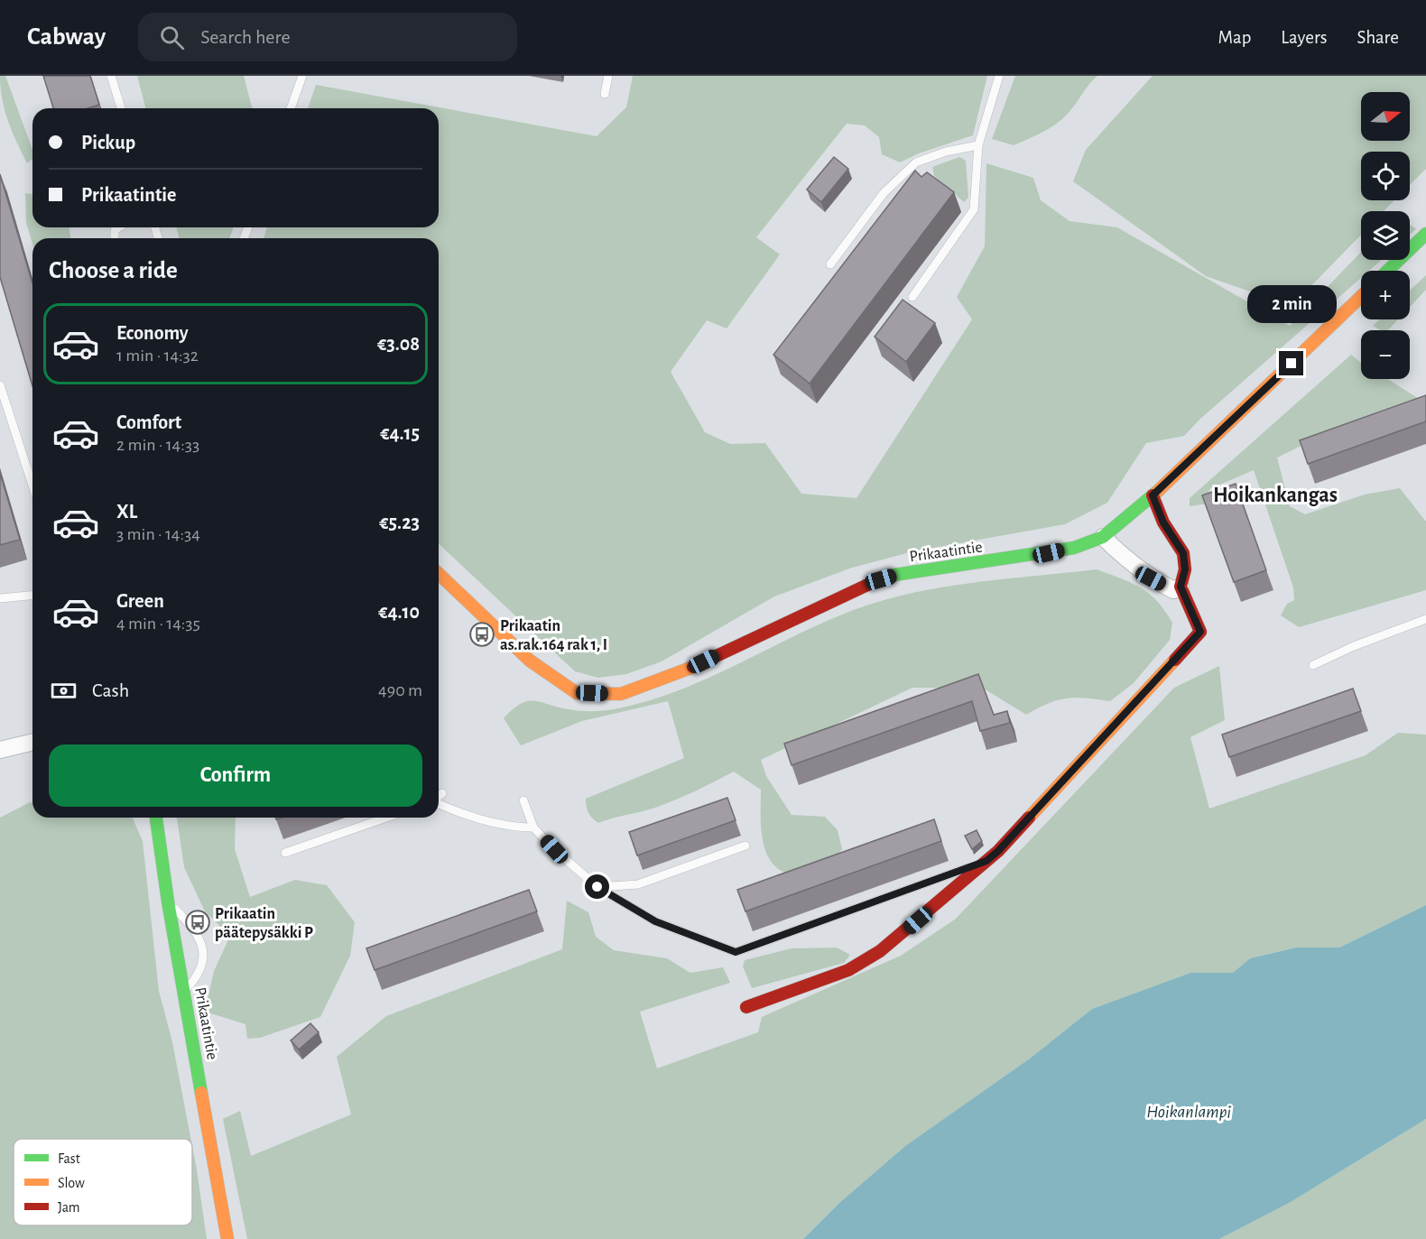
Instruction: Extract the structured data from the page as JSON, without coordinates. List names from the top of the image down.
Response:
{
  "streets": {
    "street": ["Prikaatintie"]
  },
  "districts": ["Hoikankangas"],
  "water": ["Hoikanlampi"],
  "places": {
    "bus stop": ["Prikaatin as.rak.164 rak 1, I", "Prikaatin päätepysäkki P"]
  },
  "legend": ["Fast", "Slow", "Jam"],
  "north": "right",
  "page": {
    "header": "Cabway",
    "search": "Search here",
    "nav": ["Map", "Layers", "Share"],
    "map_buttons": ["+", "−"],
    "banner": ["Pickup", "Prikaatintie"],
    "heading": "Choose a ride",
    "bubble": "2 min",
    "list": [
      {
        "name": "Economy",
        "note": "1 min · 14:32",
        "value": "€3.08"
      },
      {
        "name": "Comfort",
        "note": "2 min · 14:33",
        "value": "€4.15"
      },
      {
        "name": "XL",
        "note": "3 min · 14:34",
        "value": "€5.23"
      },
      {
        "name": "Green",
        "note": "4 min · 14:35",
        "value": "€4.10"
      }
    ],
    "pay": ["Cash", "490 m"],
    "buttons": "Confirm"
  }
}
